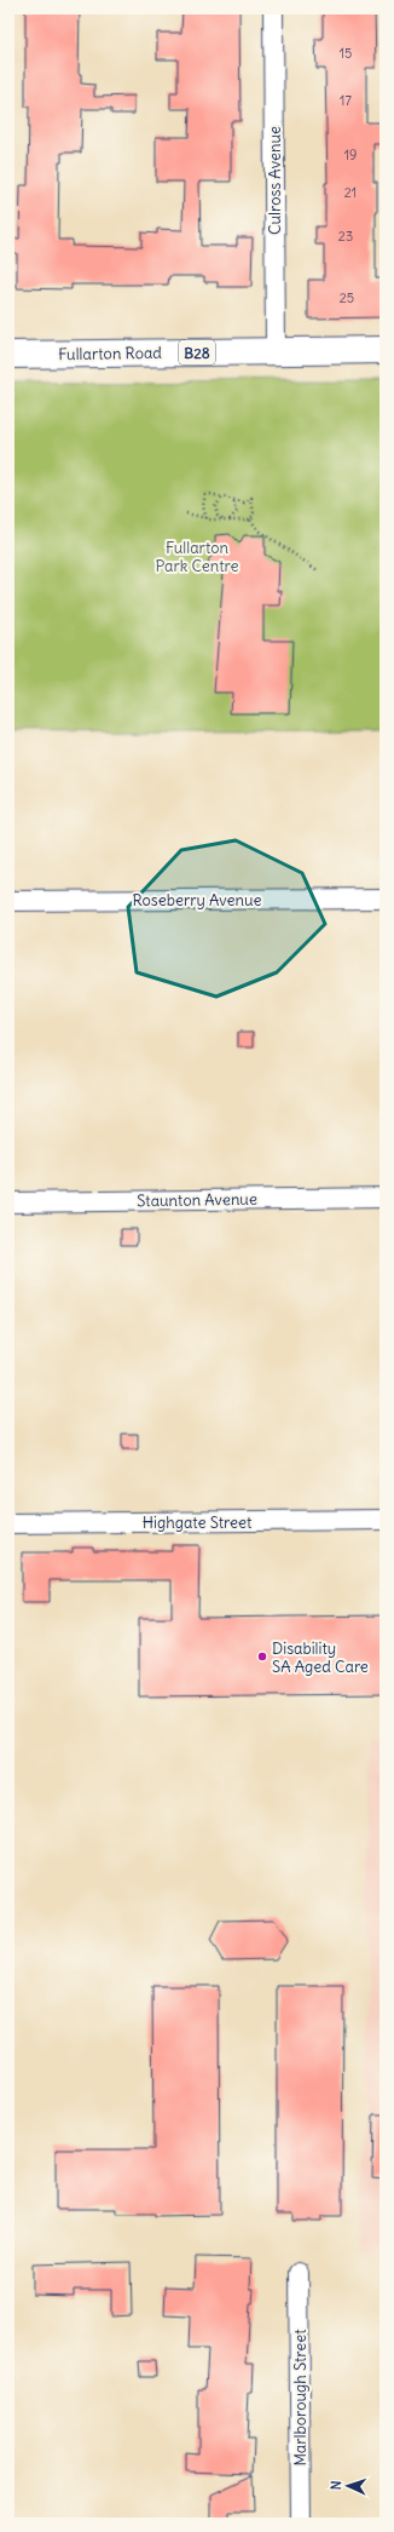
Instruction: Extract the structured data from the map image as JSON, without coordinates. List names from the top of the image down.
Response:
{
  "streets": {
    "main road": ["B28", "Fullarton Road"],
    "street": [
      "Culross Avenue",
      "Roseberry Avenue",
      "Staunton Avenue",
      "Highgate Street",
      "Marlborough Street"
    ]
  },
  "crossings": [
    ["Culross Avenue", "Fullarton Road"]
  ],
  "parks": ["Fullarton Park Centre"],
  "places": ["Disability SA Aged Care"],
  "house_numbers": [
    "15",
    "17",
    "19",
    "21",
    "23",
    "25"
  ],
  "north": "left"
}
